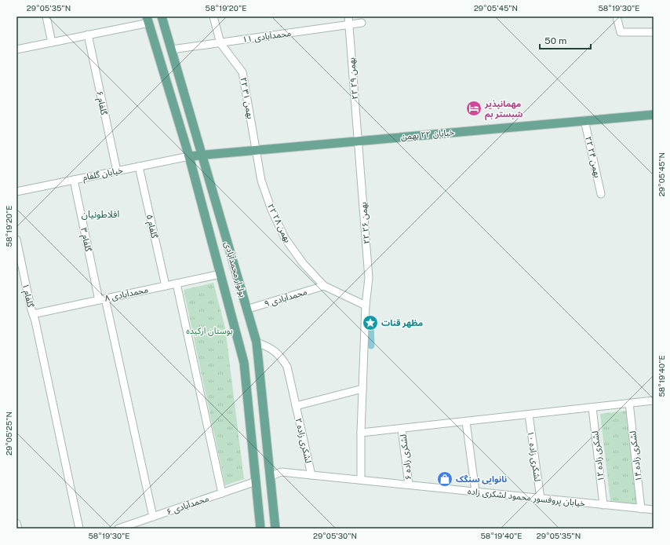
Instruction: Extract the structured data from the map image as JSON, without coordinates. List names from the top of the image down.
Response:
{
  "streets": {
    "main road": ["خیابان ۲۲ بهمن", "بولوار محمدآبادی"],
    "street": [
      "محمدآبادی ۱۱",
      "۲۲ بهمن ۲۹",
      "۲۲ بهمن ۳۱",
      "گلفام ۶",
      "۲۲ بهمن ۲۴",
      "خیابان گلفام",
      "۲۲ بهمن ۲۸",
      "۲۲ بهمن ۲۶",
      "گلفام ۵",
      "گلفام ۳",
      "محمدآبادی ۸",
      "گلفام ۱",
      "محمدآبادی ۹",
      "لشکری زاده ۲",
      "لشکری زاده ١٠",
      "لشکری زاده ١٢",
      "لشکری زاده ١۴",
      "لشکری زاده ۶",
      "خیابان پروفسور محمود لشکری زاده",
      "محمدآبادی ۶"
    ]
  },
  "crossings": [
    ["محمدآبادی ۱۱", "۲۲ بهمن ۲۹"],
    ["محمدآبادی ۱۱", "۲۲ بهمن ۳۱"],
    ["محمدآبادی ۱۱", "بولوار محمدآبادی"],
    ["۲۲ بهمن ۲۹", "خیابان ۲۲ بهمن"],
    ["۲۲ بهمن ۲۹", "۲۲ بهمن ۲۶"],
    ["۲۲ بهمن ۳۱", "خیابان ۲۲ بهمن"],
    ["۲۲ بهمن ۳۱", "۲۲ بهمن ۲۸"],
    ["گلفام ۶", "خیابان گلفام"],
    ["خیابان ۲۲ بهمن", "۲۲ بهمن ۲۴"],
    ["خیابان ۲۲ بهمن", "خیابان گلفام"],
    ["خیابان ۲۲ بهمن", "۲۲ بهمن ۲۸"],
    ["خیابان ۲۲ بهمن", "۲۲ بهمن ۲۶"],
    ["خیابان ۲۲ بهمن", "بولوار محمدآبادی"],
    ["خیابان گلفام", "گلفام ۵"],
    ["خیابان گلفام", "گلفام ۳"],
    ["خیابان گلفام", "بولوار محمدآبادی"],
    ["۲۲ بهمن ۲۸", "محمدآبادی ۹"],
    ["۲۲ بهمن ۲۶", "خیابان پروفسور محمود لشکری زاده"],
    ["گلفام ۵", "محمدآبادی ۸"],
    ["گلفام ۳", "محمدآبادی ۸"],
    ["گلفام ۳", "محمدآبادی ۶"],
    ["بولوار محمدآبادی", "محمدآبادی ۸"],
    ["بولوار محمدآبادی", "محمدآبادی ۹"],
    ["بولوار محمدآبادی", "لشکری زاده ۲"],
    ["بولوار محمدآبادی", "خیابان پروفسور محمود لشکری زاده"],
    ["بولوار محمدآبادی", "محمدآبادی ۶"],
    ["محمدآبادی ۸", "گلفام ۱"],
    ["لشکری زاده ۲", "خیابان پروفسور محمود لشکری زاده"],
    ["لشکری زاده ١٠", "خیابان پروفسور محمود لشکری زاده"],
    ["لشکری زاده ١٢", "خیابان پروفسور محمود لشکری زاده"],
    ["لشکری زاده ١۴", "خیابان پروفسور محمود لشکری زاده"],
    ["لشکری زاده ۶", "خیابان پروفسور محمود لشکری زاده"]
  ],
  "districts": ["افلاطونیان"],
  "parks": ["بوستان ارکیده"],
  "places": {
    "hotel": ["مهمانپذیر شبستر بم"],
    "place": ["مظهر قنات"],
    "shop": ["نانوایی سنگک"]
  },
  "scale_bar": "50 m",
  "coordinates": [
    "29°05'35\"N",
    "58°19'20\"E",
    "29°05'45\"N",
    "58°19'30\"E",
    "58°19'40\"E",
    "29°05'25\"N",
    "29°05'30\"N"
  ]
}
